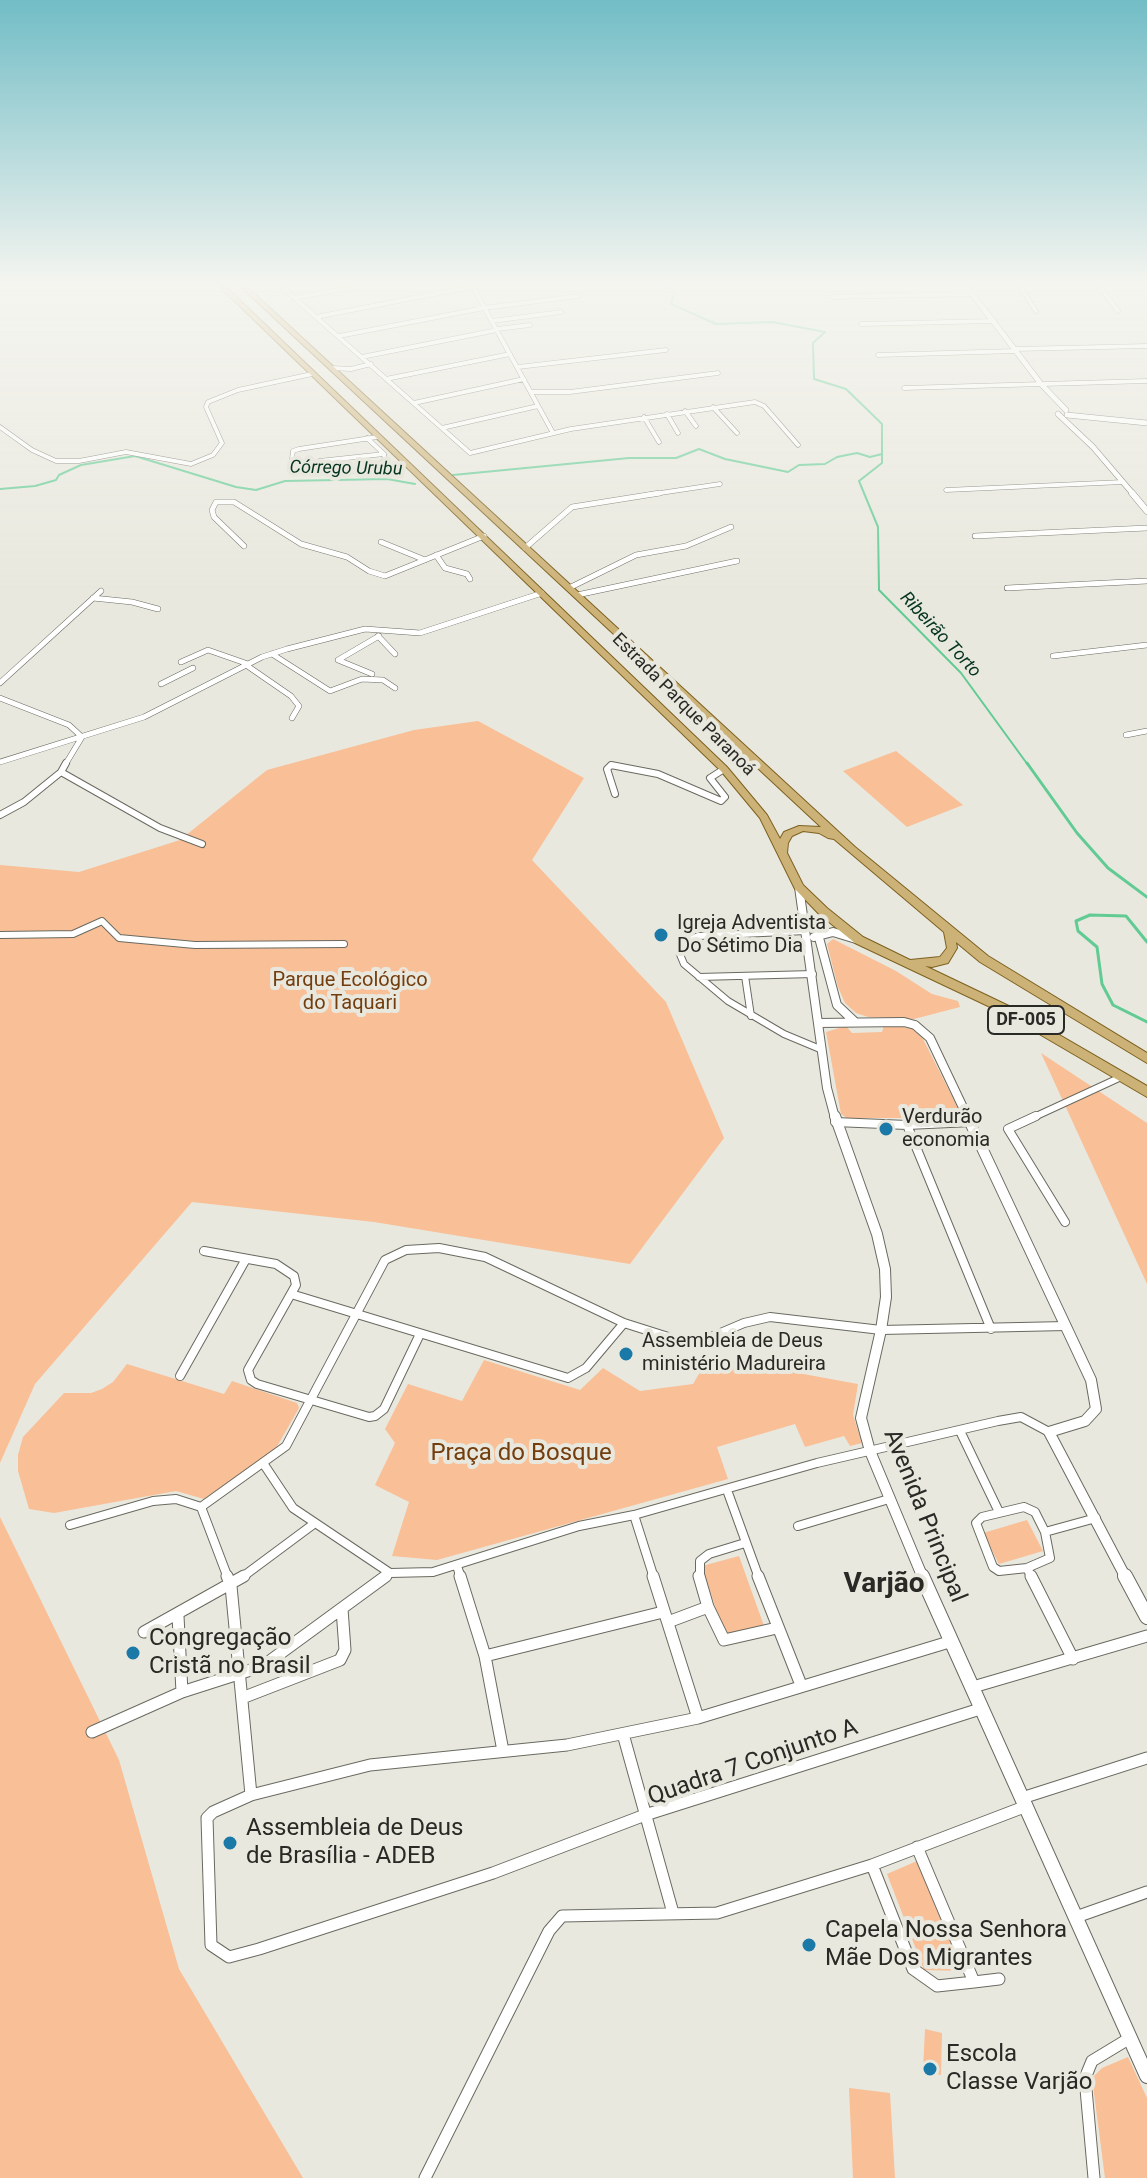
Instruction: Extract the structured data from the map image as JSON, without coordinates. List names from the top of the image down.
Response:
{
  "streets": {
    "main road": ["Estrada Parque Paranoá", "DF-005"],
    "street": ["Avenida Principal", "Quadra 7 Conjunto A"]
  },
  "crossings": [
    ["Estrada Parque Paranoá", "Avenida Principal"],
    ["Avenida Principal", "Quadra 7 Conjunto A"]
  ],
  "districts": ["Varjão"],
  "water": ["Córrego Urubu", "Ribeirão Torto"],
  "parks": ["Parque Ecológico do Taquari", "Praça do Bosque"],
  "places": [
    "Igreja Adventista Do Sétimo Dia",
    "Verdurão economia",
    "Assembleia de Deus ministério Madureira",
    "Congregação Cristã no Brasil",
    "Assembleia de Deus de Brasília - ADEB",
    "Capela Nossa Senhora Mãe Dos Migrantes",
    "Escola Classe Varjão"
  ]
}
